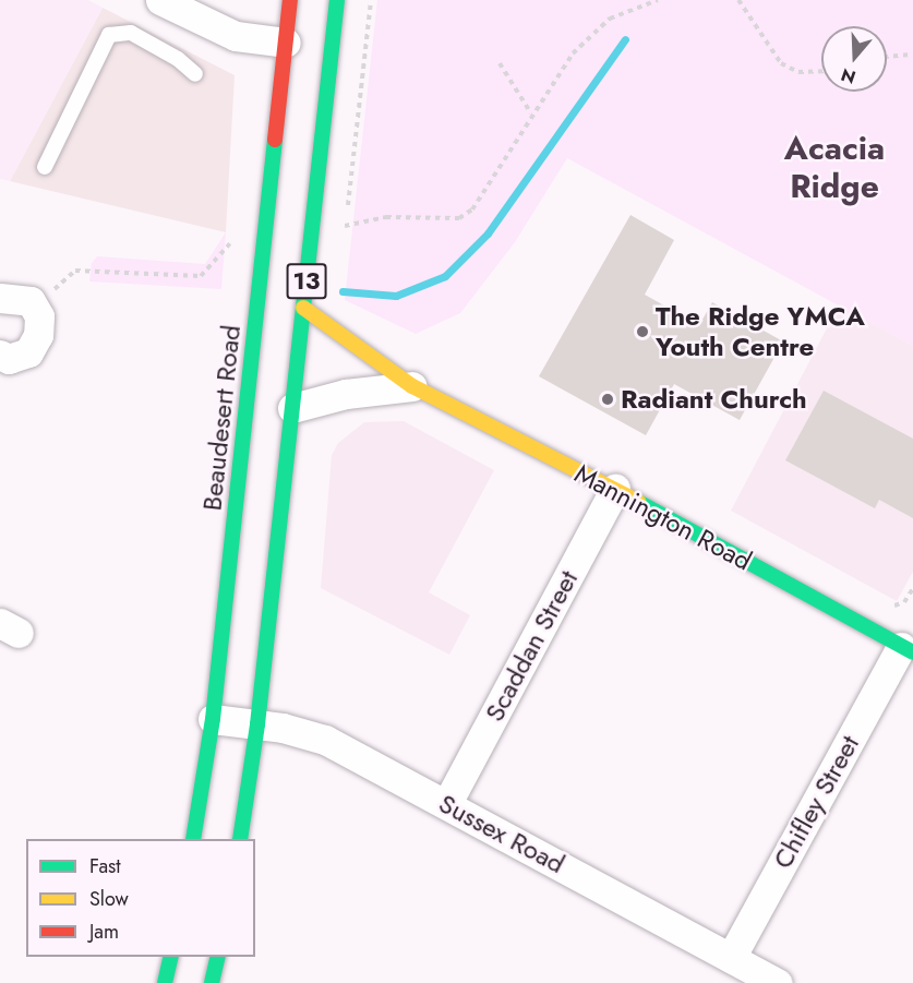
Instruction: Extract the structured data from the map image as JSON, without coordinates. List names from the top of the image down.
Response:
{
  "streets": {
    "main road": ["13", "Beaudesert Road", "Mannington Road"],
    "street": ["Scaddan Street", "Chifley Street", "Sussex Road"]
  },
  "crossings": [
    ["13", "Mannington Road"],
    ["13", "Sussex Road"],
    ["Beaudesert Road", "Sussex Road"],
    ["Mannington Road", "Scaddan Street"],
    ["Mannington Road", "Chifley Street"],
    ["Scaddan Street", "Sussex Road"],
    ["Chifley Street", "Sussex Road"]
  ],
  "districts": ["Acacia Ridge"],
  "places": ["The Ridge YMCA Youth Centre", "Radiant Church"],
  "legend": ["Fast", "Slow", "Jam"],
  "north": "bottom"
}
